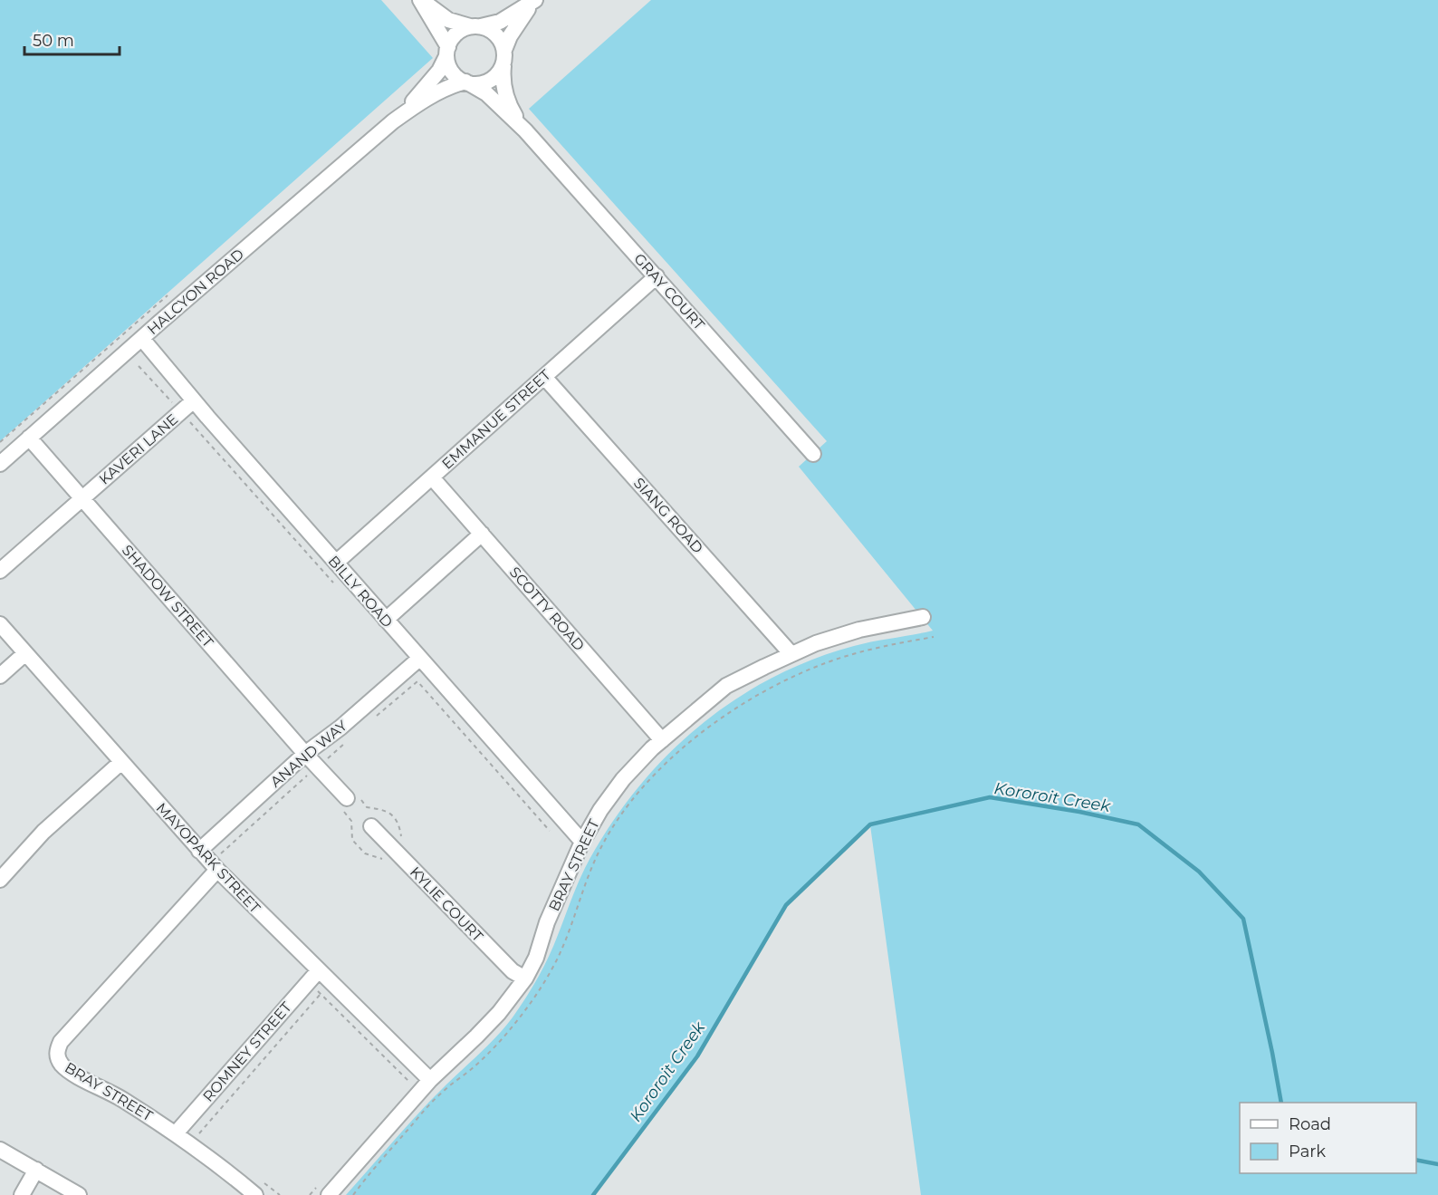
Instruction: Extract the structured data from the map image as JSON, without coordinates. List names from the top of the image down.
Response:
{
  "streets": {
    "street": [
      "HALCYON ROAD",
      "GRAY COURT",
      "EMMANUE STREET",
      "KAVERI LANE",
      "SIANG ROAD",
      "BILLY ROAD",
      "SHADOW STREET",
      "SCOTTY ROAD",
      "ANAND WAY",
      "MAYOPARK STREET",
      "BRAY STREET",
      "KYLIE COURT",
      "ROMNEY STREET"
    ]
  },
  "crossings": [
    ["HALCYON ROAD", "BILLY ROAD"],
    ["HALCYON ROAD", "SHADOW STREET"],
    ["GRAY COURT", "EMMANUE STREET"],
    ["EMMANUE STREET", "SIANG ROAD"],
    ["EMMANUE STREET", "BILLY ROAD"],
    ["EMMANUE STREET", "SCOTTY ROAD"],
    ["KAVERI LANE", "BILLY ROAD"],
    ["KAVERI LANE", "SHADOW STREET"],
    ["SIANG ROAD", "BRAY STREET"],
    ["BILLY ROAD", "ANAND WAY"],
    ["BILLY ROAD", "BRAY STREET"],
    ["SHADOW STREET", "ANAND WAY"],
    ["SCOTTY ROAD", "BRAY STREET"],
    ["ANAND WAY", "MAYOPARK STREET"],
    ["MAYOPARK STREET", "BRAY STREET"],
    ["MAYOPARK STREET", "ROMNEY STREET"],
    ["BRAY STREET", "KYLIE COURT"],
    ["BRAY STREET", "ROMNEY STREET"]
  ],
  "water": ["Kororoit Creek"],
  "legend": ["Road", "Park"],
  "scale_bar": "50 m"
}
